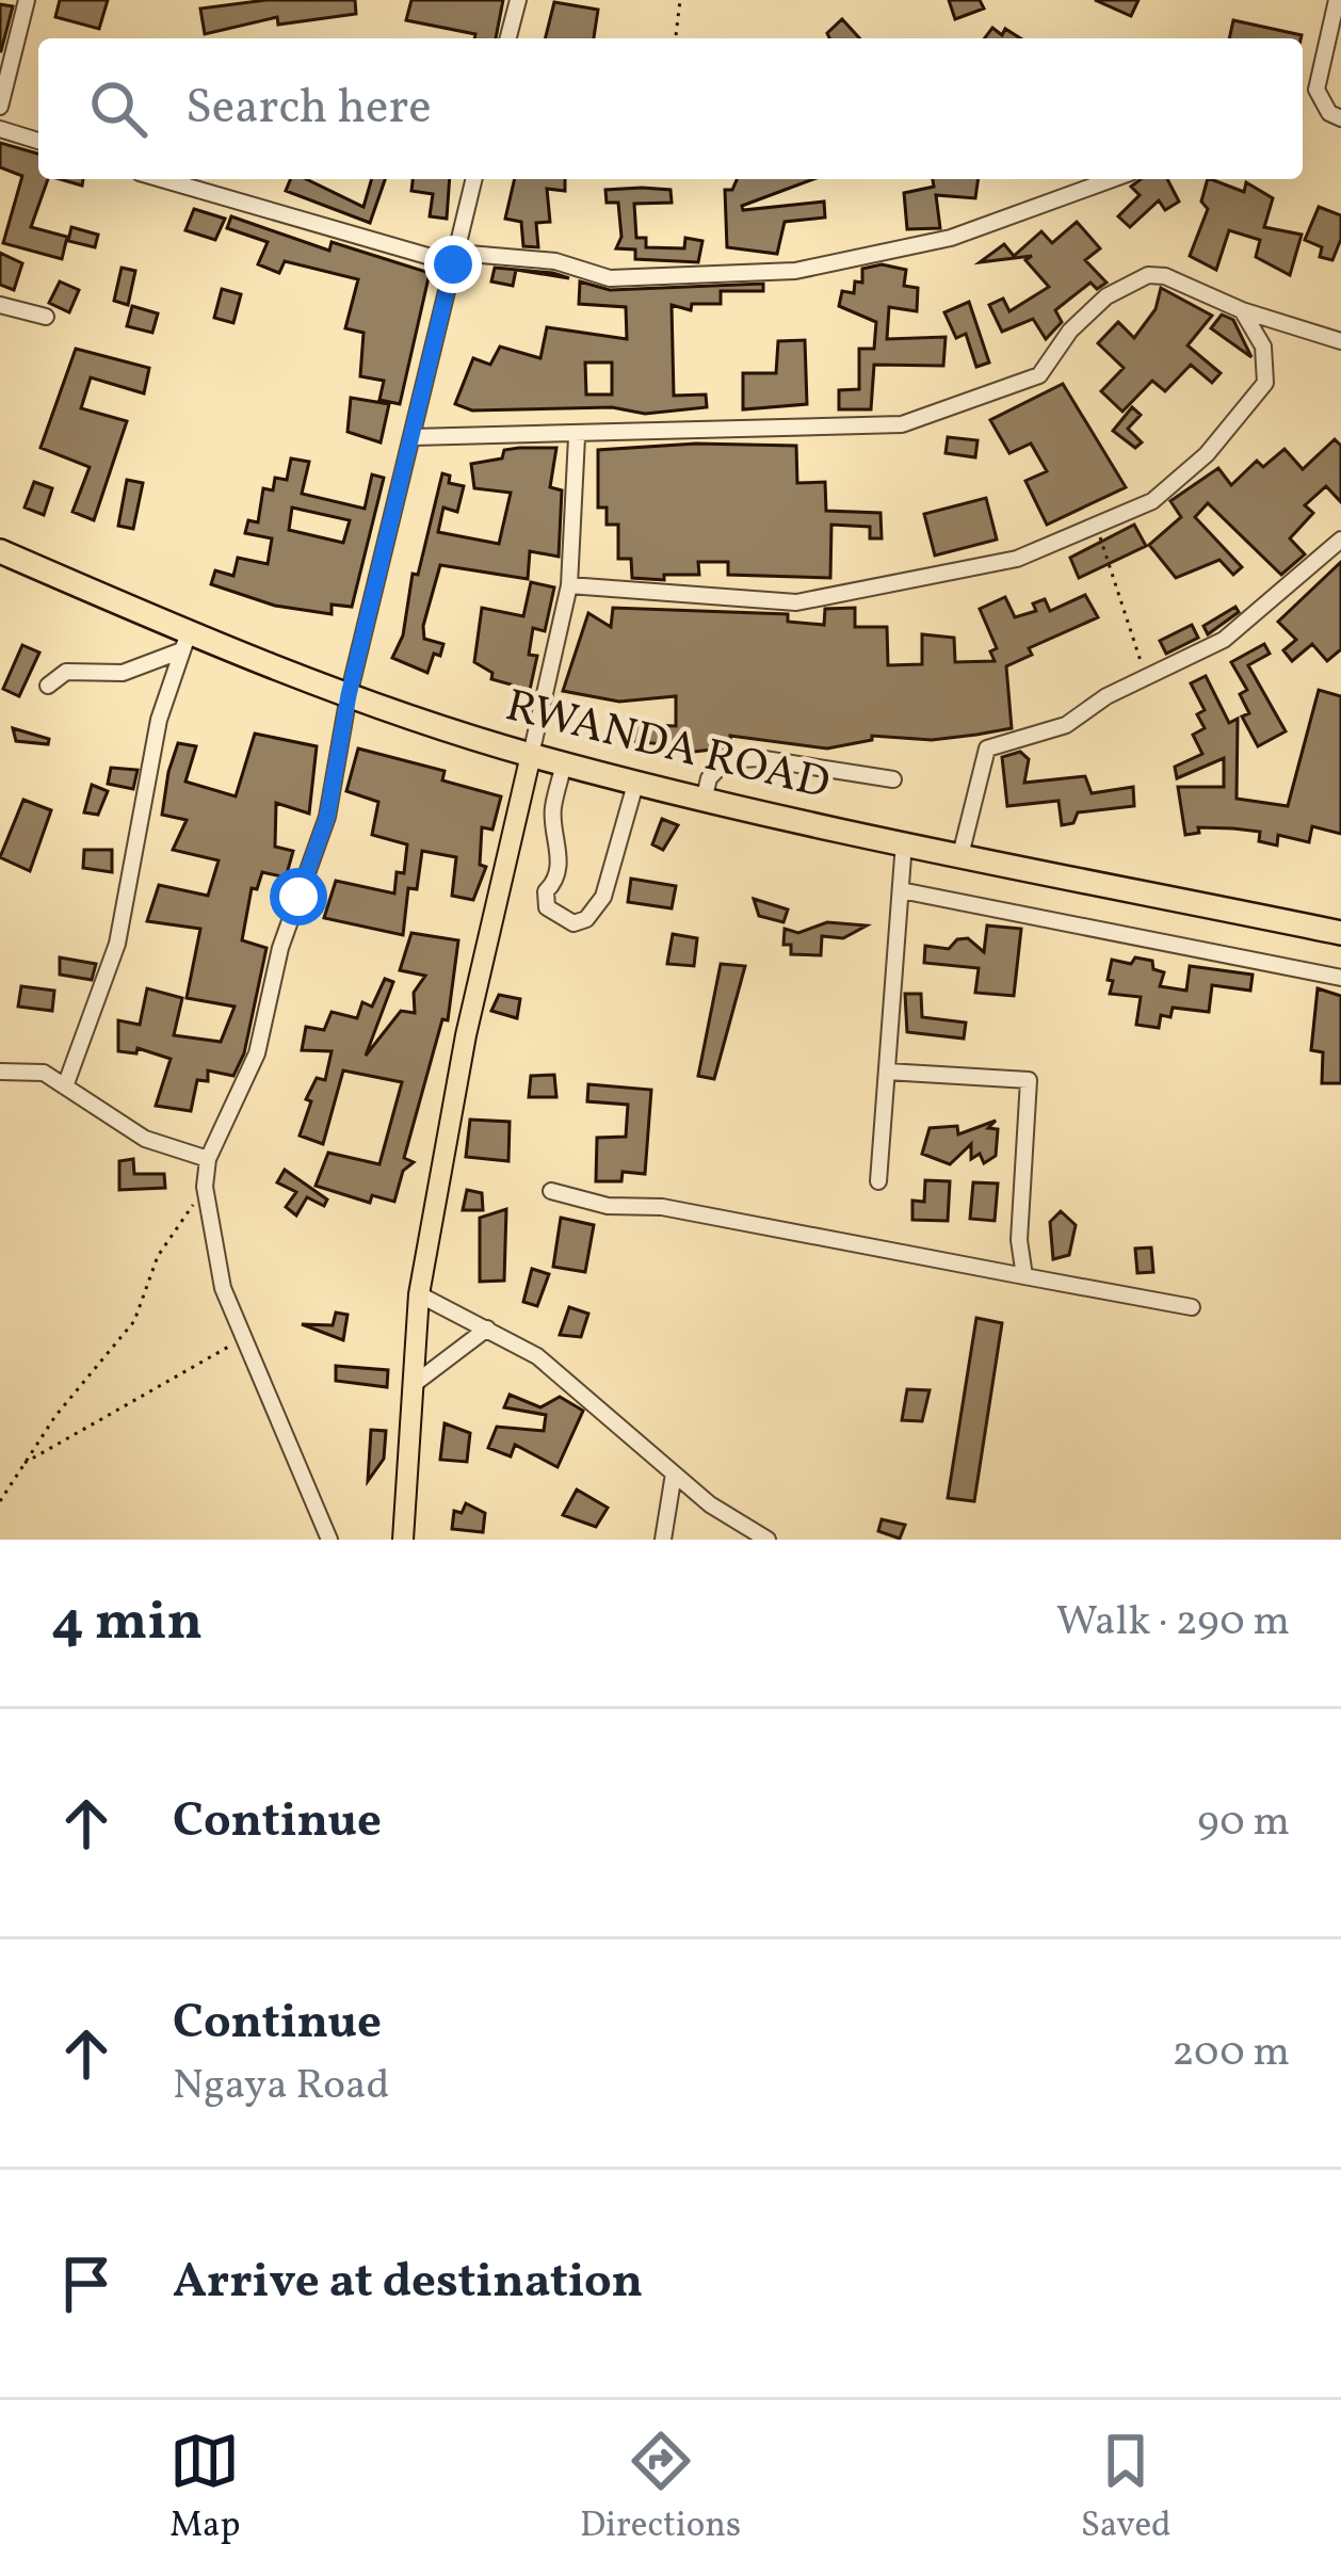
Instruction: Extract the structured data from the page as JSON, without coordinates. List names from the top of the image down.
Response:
{
  "streets": {
    "highway": ["RWANDA ROAD"]
  },
  "page": {
    "search": "Search here",
    "heading": ["4 min", "Walk · 290 m"],
    "list": [
      ["Continue", "90 m"],
      ["Continue", "Ngaya Road", "200 m"],
      "Arrive at destination"
    ],
    "nav": ["Map", "Directions", "Saved"]
  }
}
